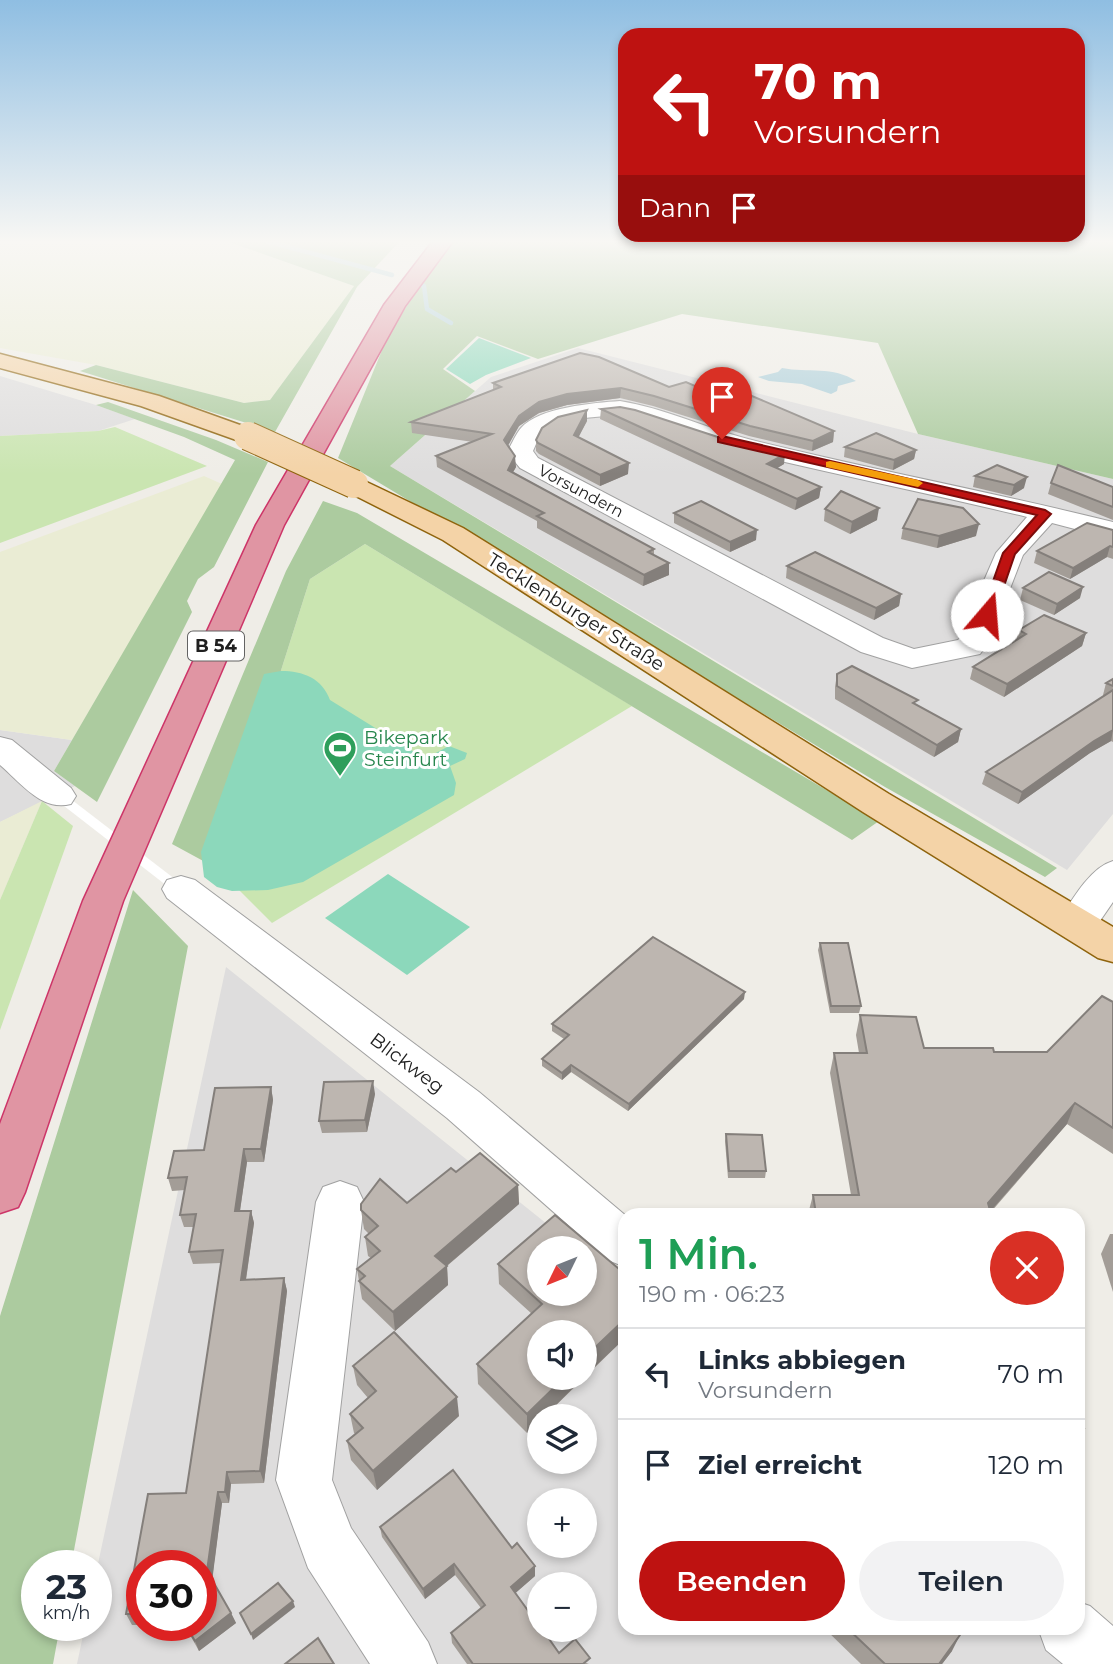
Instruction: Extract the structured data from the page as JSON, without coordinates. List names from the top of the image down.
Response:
{
  "streets": {
    "highway": ["B 54"],
    "main road": ["Tecklenburger Straße"],
    "street": ["Vorsundern", "Blickweg"]
  },
  "places": {
    "sports": ["Bikepark Steinfurt"]
  },
  "north": "bottom left",
  "page": {
    "turn": ["70 m", "Vorsundern"],
    "then": "Dann",
    "heading": ["1 Min.", "190 m · 06:23"],
    "map_buttons": ["+", "−"],
    "list": [
      {
        "name": "Links abbiegen",
        "note": "Vorsundern",
        "value": "70 m"
      },
      {
        "name": "Ziel erreicht",
        "value": "120 m"
      }
    ],
    "buttons": ["Beenden", "Teilen"],
    "speed": "23 km/h",
    "limit": "30"
  }
}
